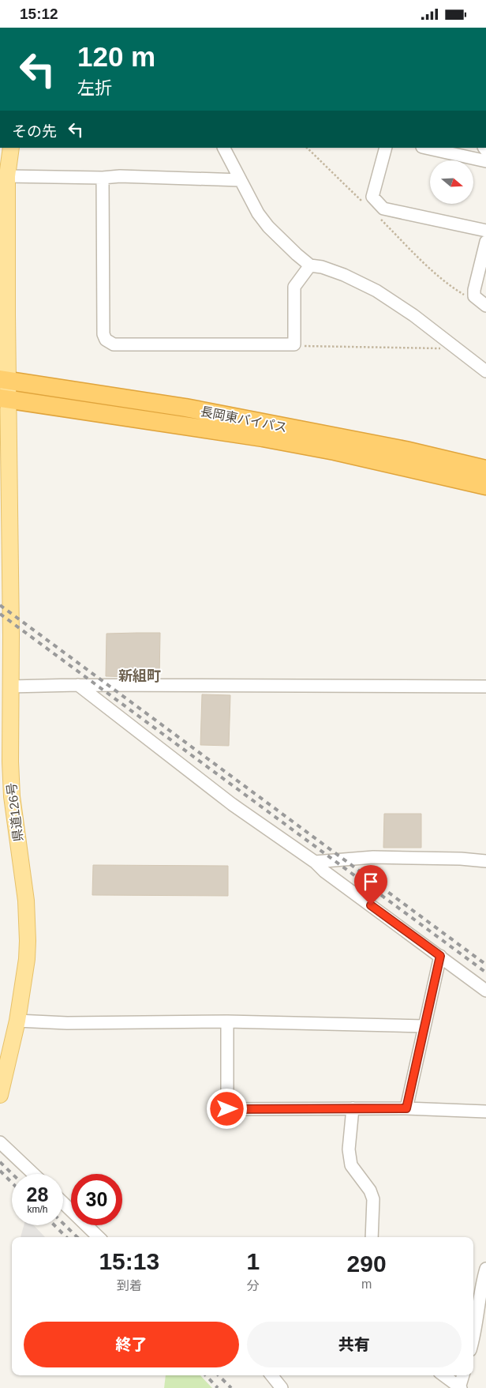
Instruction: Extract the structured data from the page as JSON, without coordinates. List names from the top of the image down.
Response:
{
  "streets": {
    "highway": ["長岡東バイパス"],
    "main road": ["県道126号"]
  },
  "crossings": [
    ["長岡東バイパス", "県道126号"]
  ],
  "districts": ["新組町"],
  "north": "right",
  "page": {
    "status": "15:12",
    "turn": ["120 m", "左折"],
    "then": "その先",
    "speed": "28 km/h",
    "limit": "30",
    "eta": [
      "15:13",
      "到着",
      "1",
      "分",
      "290",
      "m"
    ],
    "buttons": ["終了", "共有"]
  }
}
